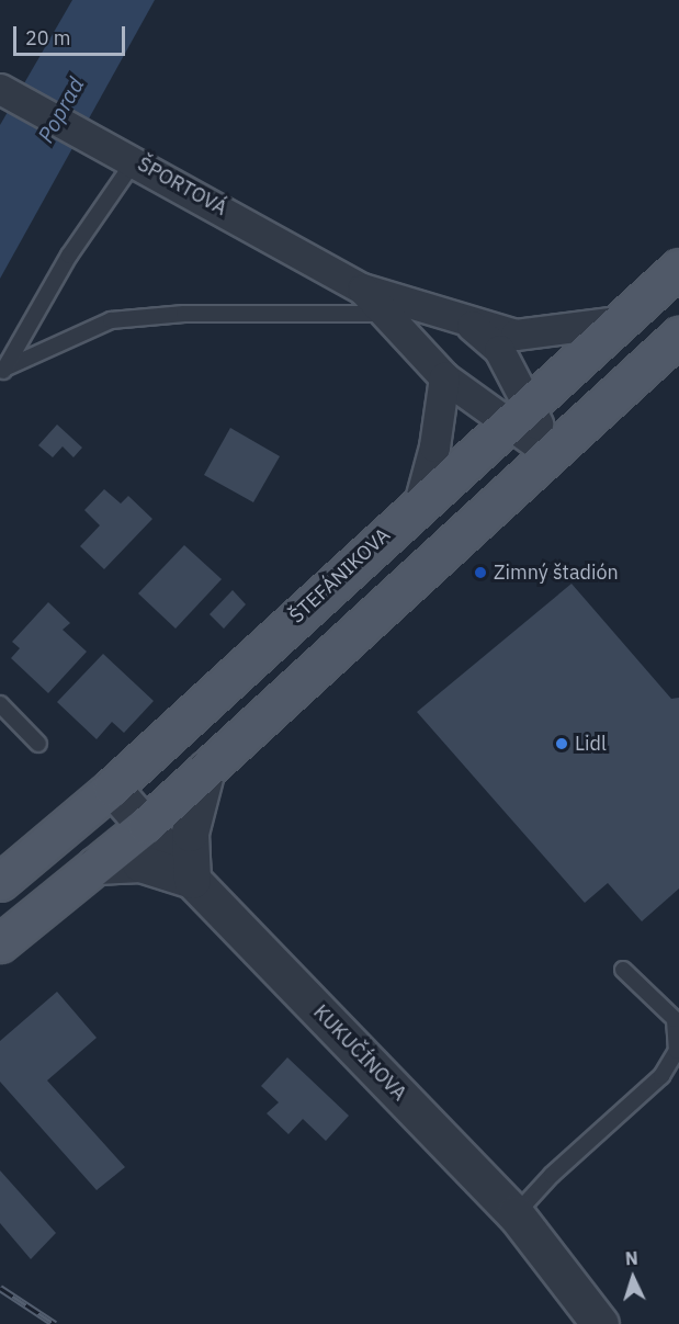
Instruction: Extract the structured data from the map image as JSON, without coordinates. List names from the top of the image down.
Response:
{
  "streets": {
    "main road": ["ŠTEFÁNIKOVA"],
    "street": ["ŠPORTOVÁ", "KUKUČÍNOVA"]
  },
  "crossings": [
    ["ŠTEFÁNIKOVA", "KUKUČÍNOVA"]
  ],
  "water": ["Poprad"],
  "places": ["Zimný štadión", "Lidl"],
  "scale_bar": "20 m",
  "north": "top"
}
